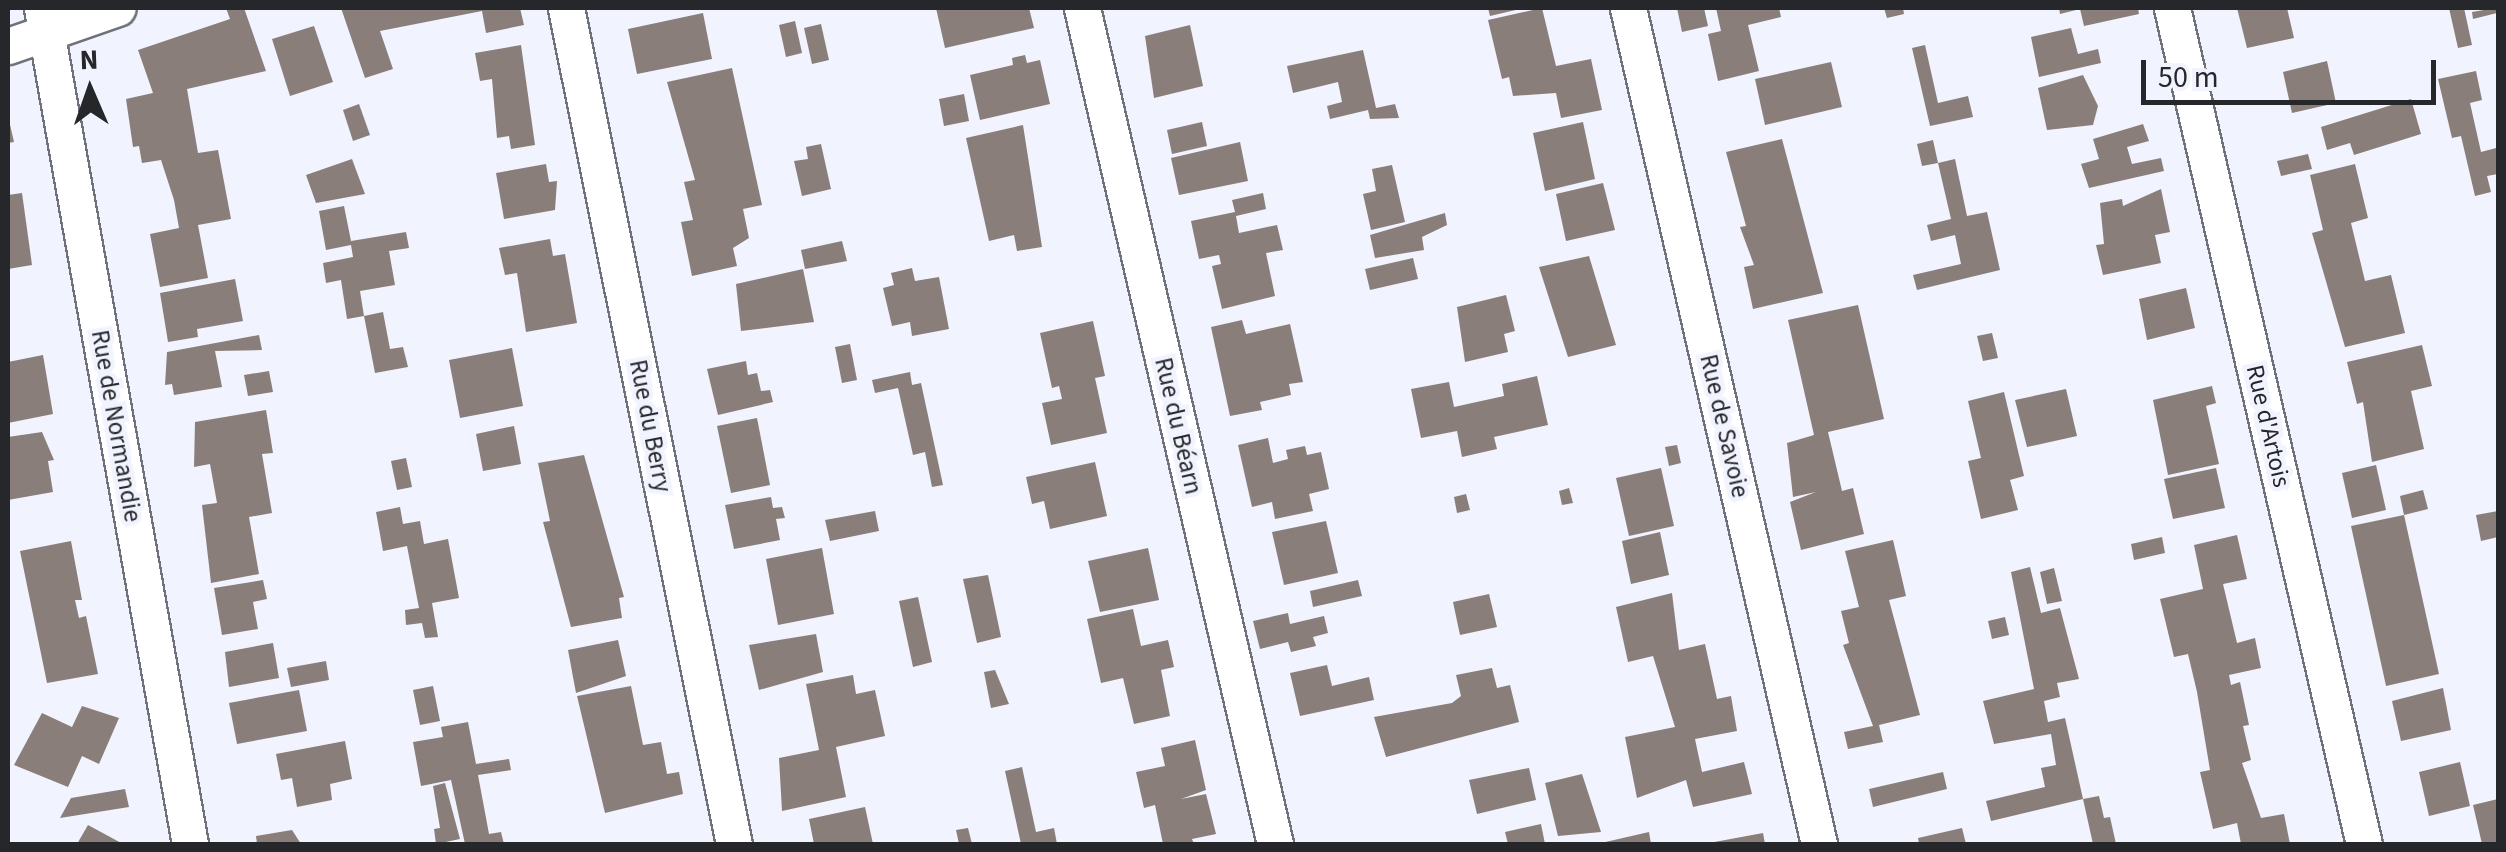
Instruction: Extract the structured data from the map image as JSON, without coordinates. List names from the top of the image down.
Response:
{
  "streets": {
    "street": [
      "Rue de Normandie",
      "Rue du Berry",
      "Rue du Béarn",
      "Rue de Savoie",
      "Rue d'Artois"
    ]
  },
  "scale_bar": "50 m",
  "north": "top"
}
